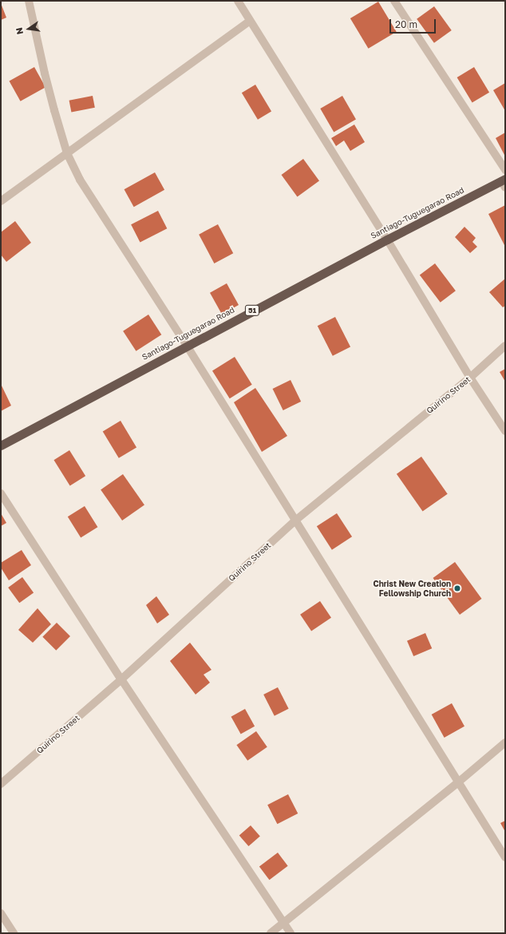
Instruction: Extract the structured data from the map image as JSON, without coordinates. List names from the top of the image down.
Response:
{
  "streets": {
    "highway": ["Santiago-Tuguegarao Road", "51"],
    "street": ["Quirino Street"]
  },
  "places": ["Christ New Creation Fellowship Church"],
  "scale_bar": "20 m",
  "north": "left"
}
